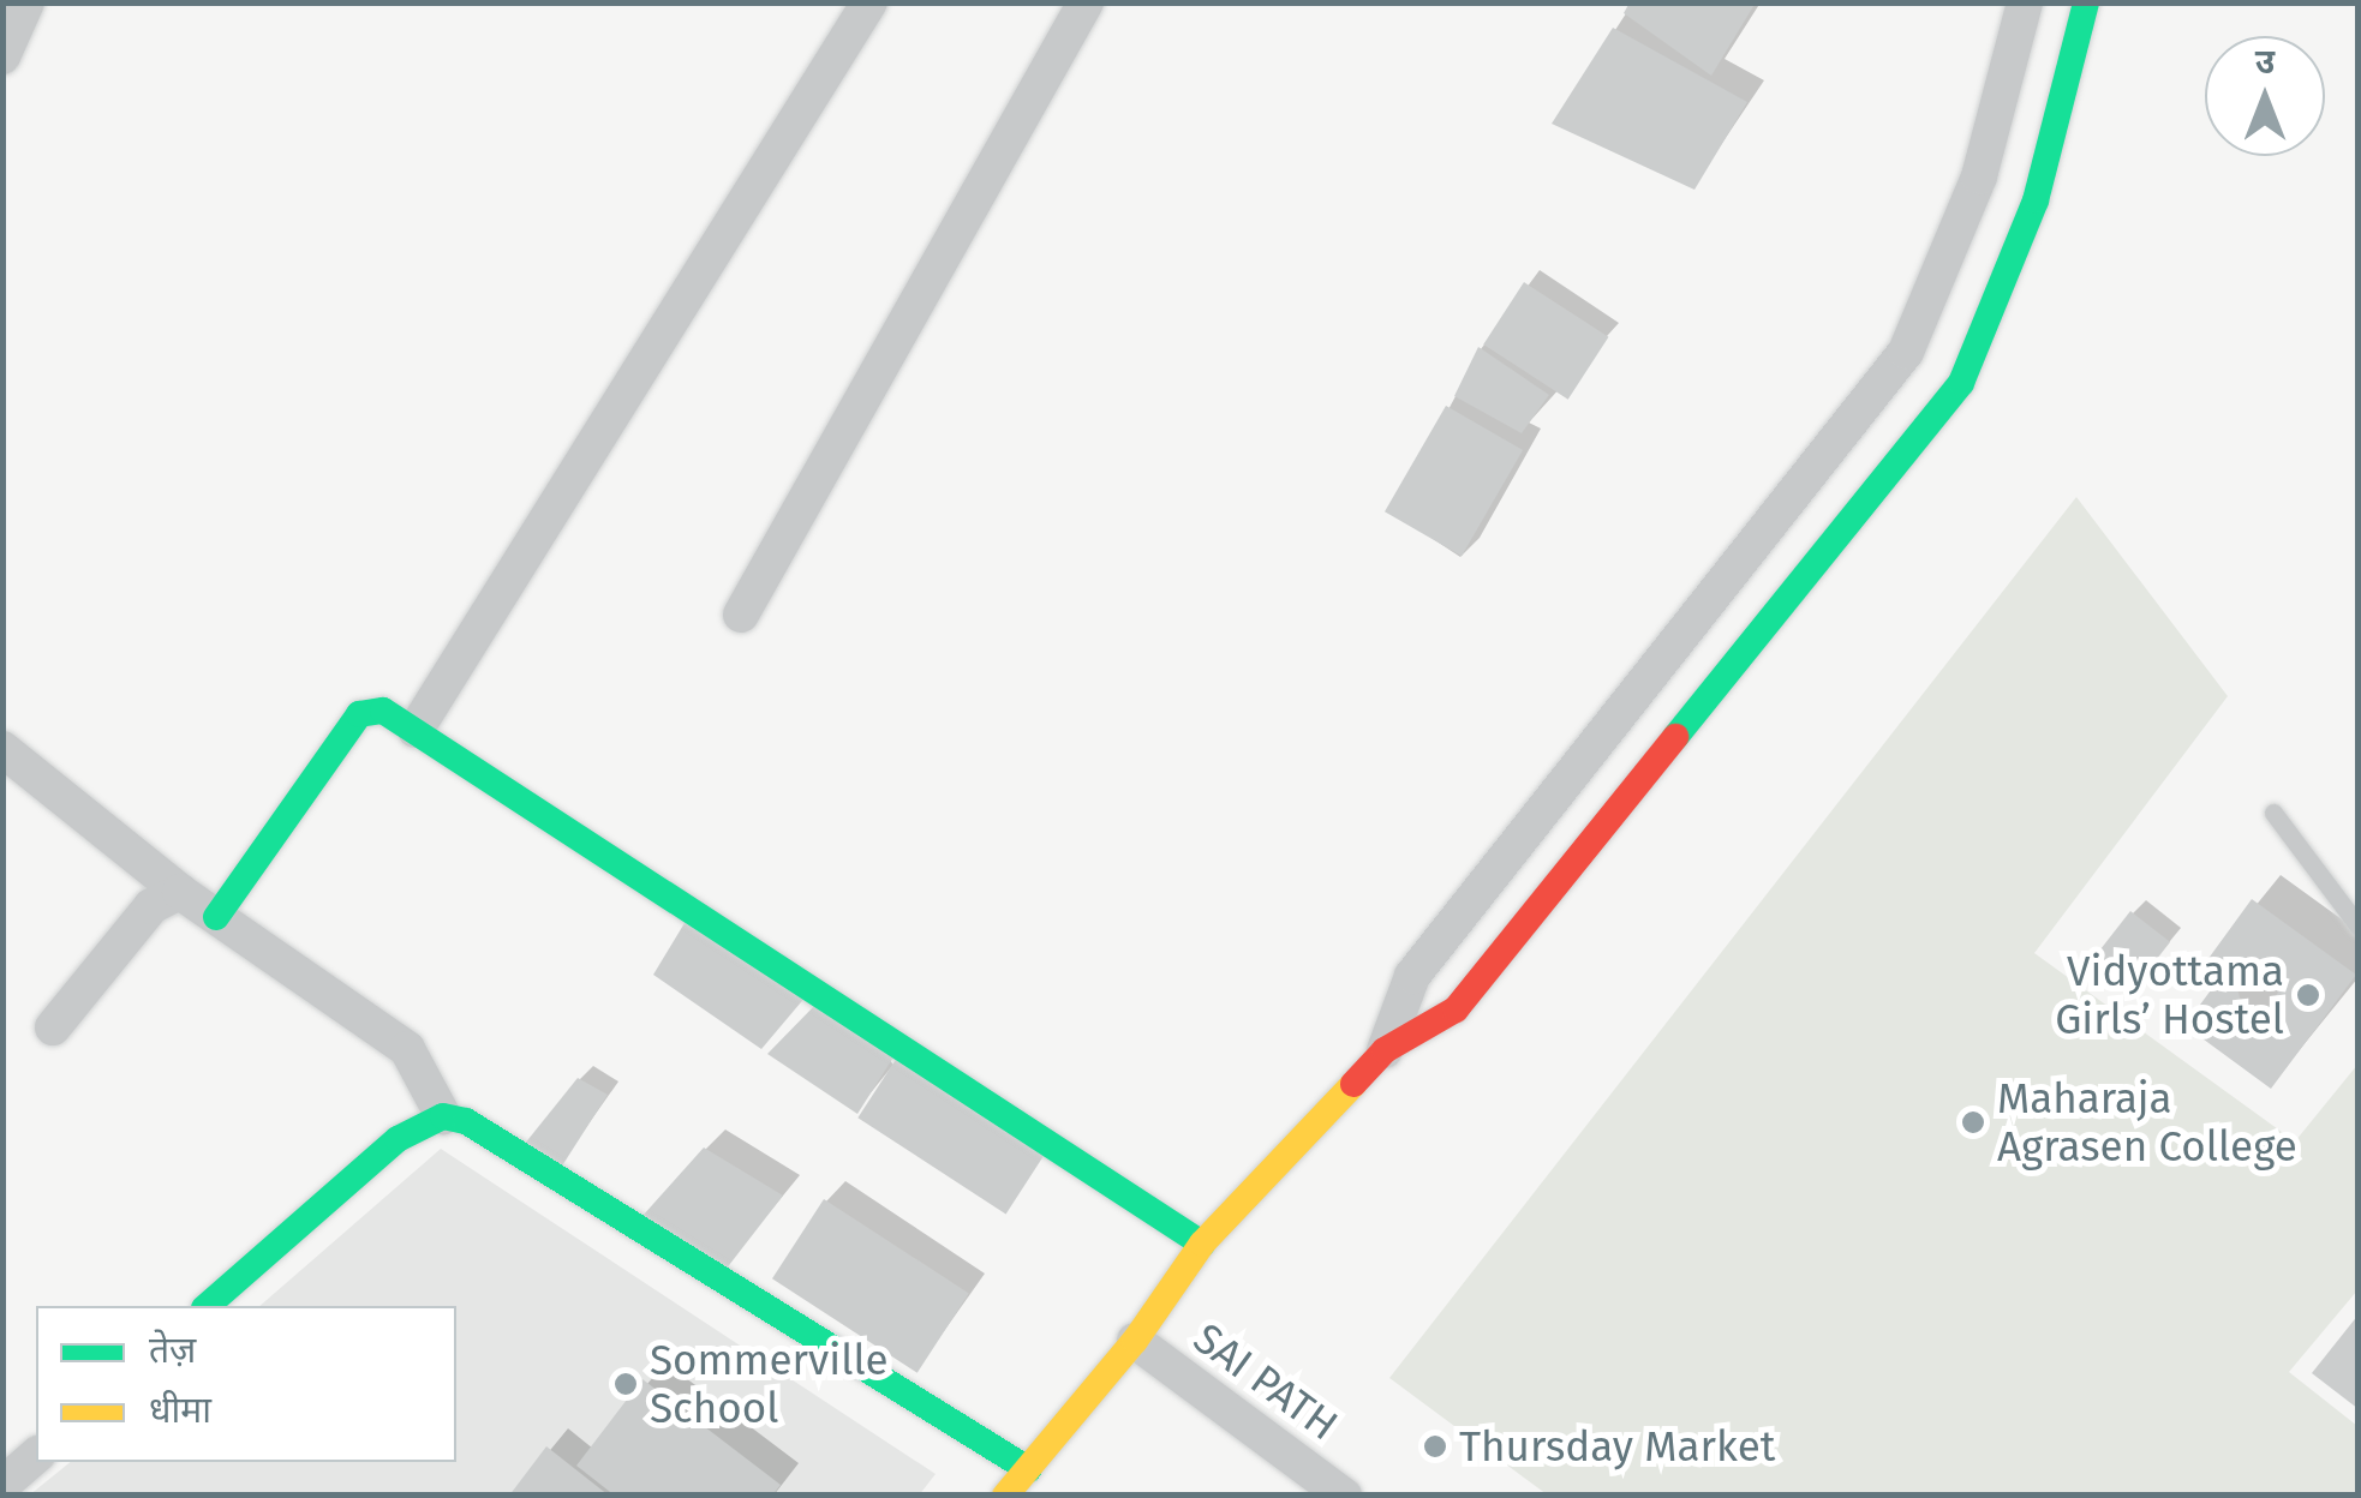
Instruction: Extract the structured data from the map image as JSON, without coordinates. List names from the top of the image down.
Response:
{
  "streets": {
    "street": ["SAI PATH"]
  },
  "places": [
    "Vidyottama Girls’ Hostel",
    "Maharaja Agrasen College",
    "Sommerville School",
    "Thursday Market"
  ],
  "legend": ["तेज़", "धीमा"],
  "north": "top"
}
